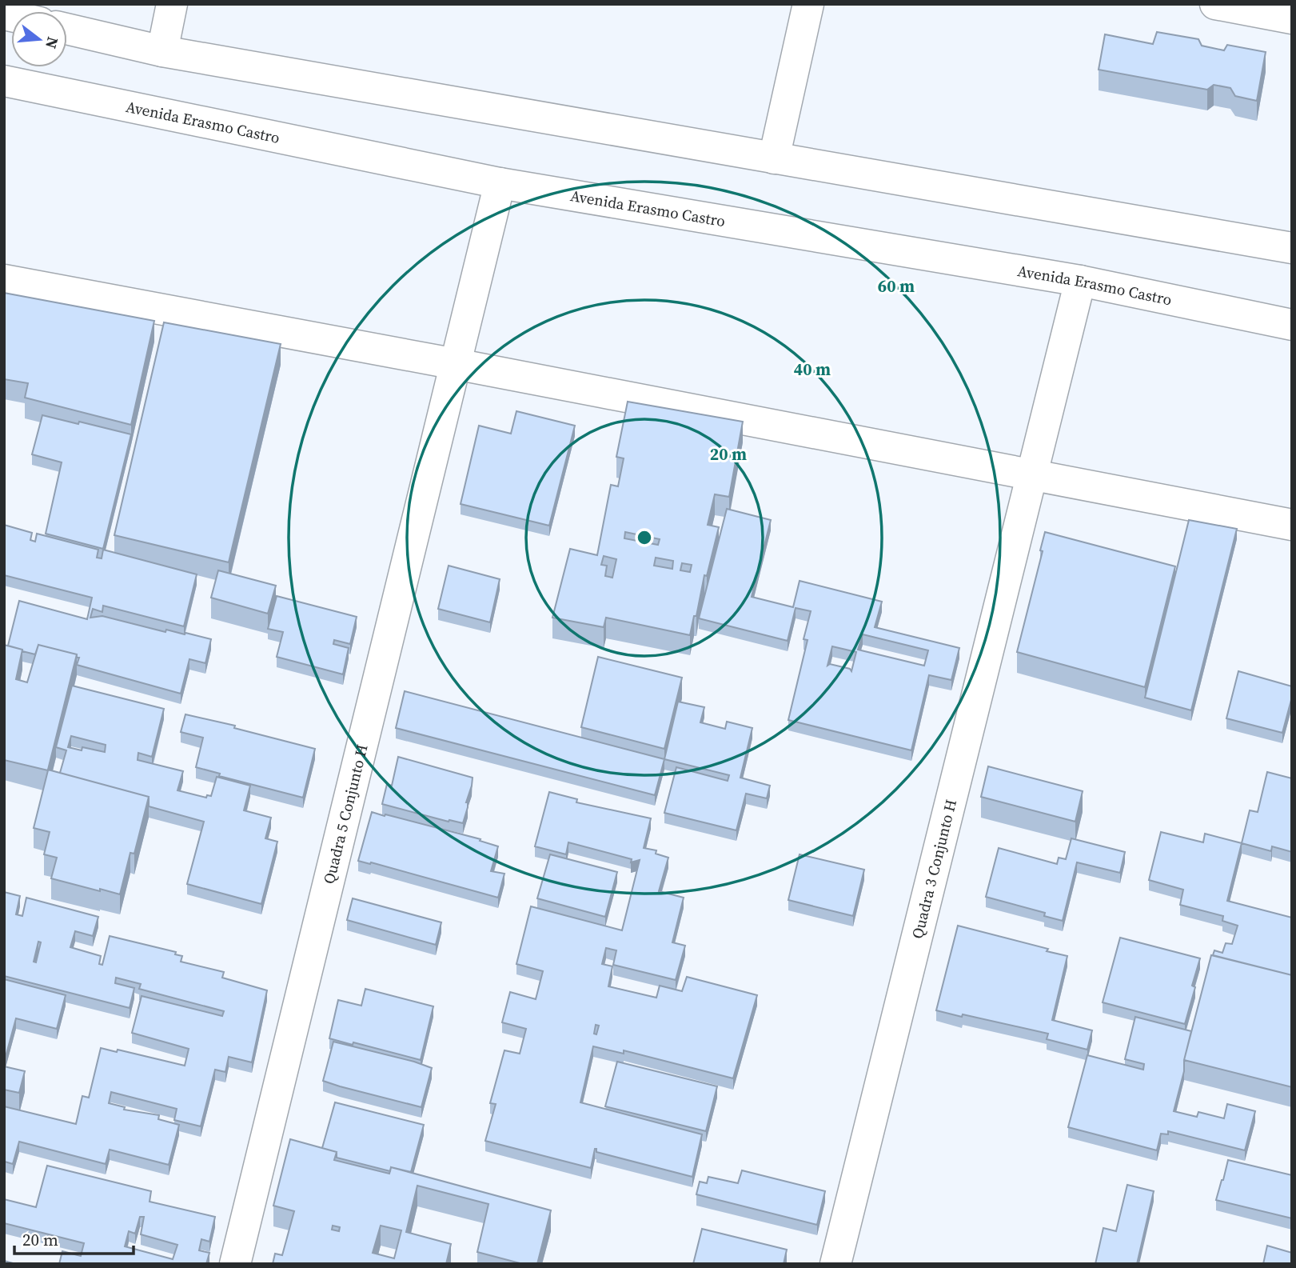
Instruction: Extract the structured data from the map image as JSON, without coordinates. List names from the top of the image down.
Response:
{
  "streets": {
    "street": ["Avenida Erasmo Castro", "Quadra 5 Conjunto H", "Quadra 3 Conjunto H"]
  },
  "crossings": [
    ["Avenida Erasmo Castro", "Quadra 5 Conjunto H"],
    ["Avenida Erasmo Castro", "Quadra 3 Conjunto H"]
  ],
  "scale_bar": "20 m",
  "north": "right",
  "rings": ["60 m", "40 m", "20 m"]
}
